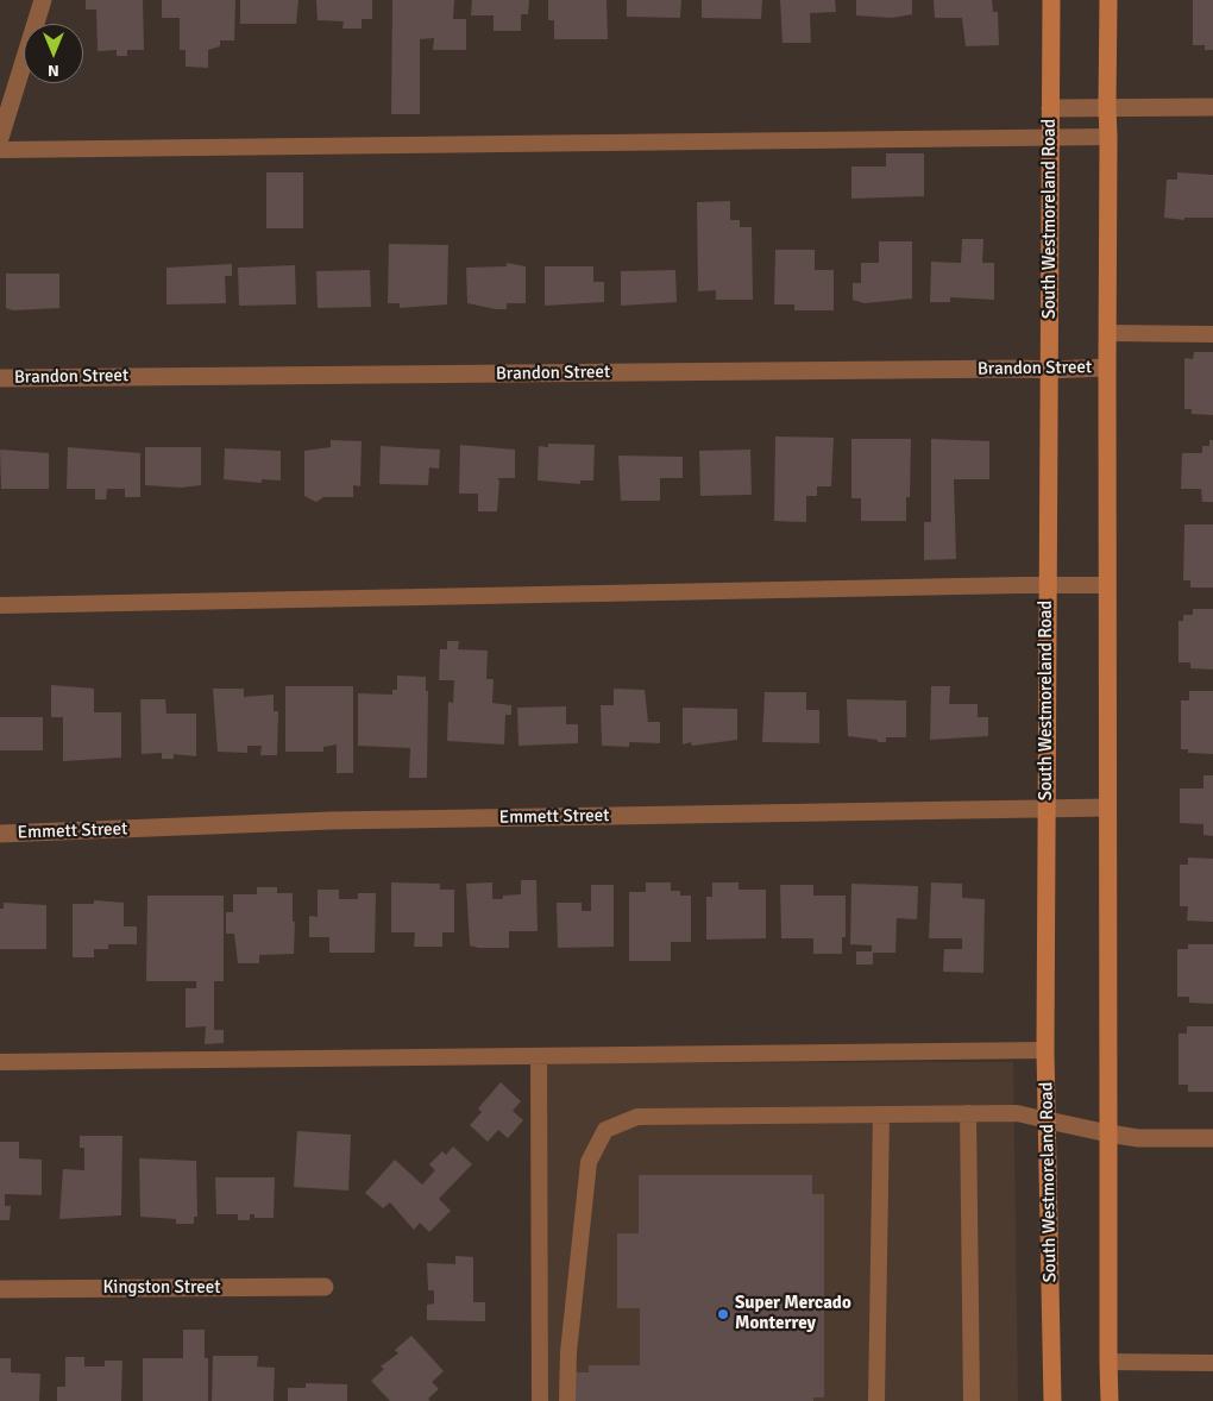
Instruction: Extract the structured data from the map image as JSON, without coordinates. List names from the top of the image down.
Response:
{
  "streets": {
    "main road": ["South Westmoreland Road"],
    "street": ["Brandon Street", "Emmett Street", "Kingston Street"]
  },
  "crossings": [
    ["South Westmoreland Road", "Brandon Street"],
    ["South Westmoreland Road", "Emmett Street"]
  ],
  "places": ["Super Mercado Monterrey"],
  "north": "bottom"
}
